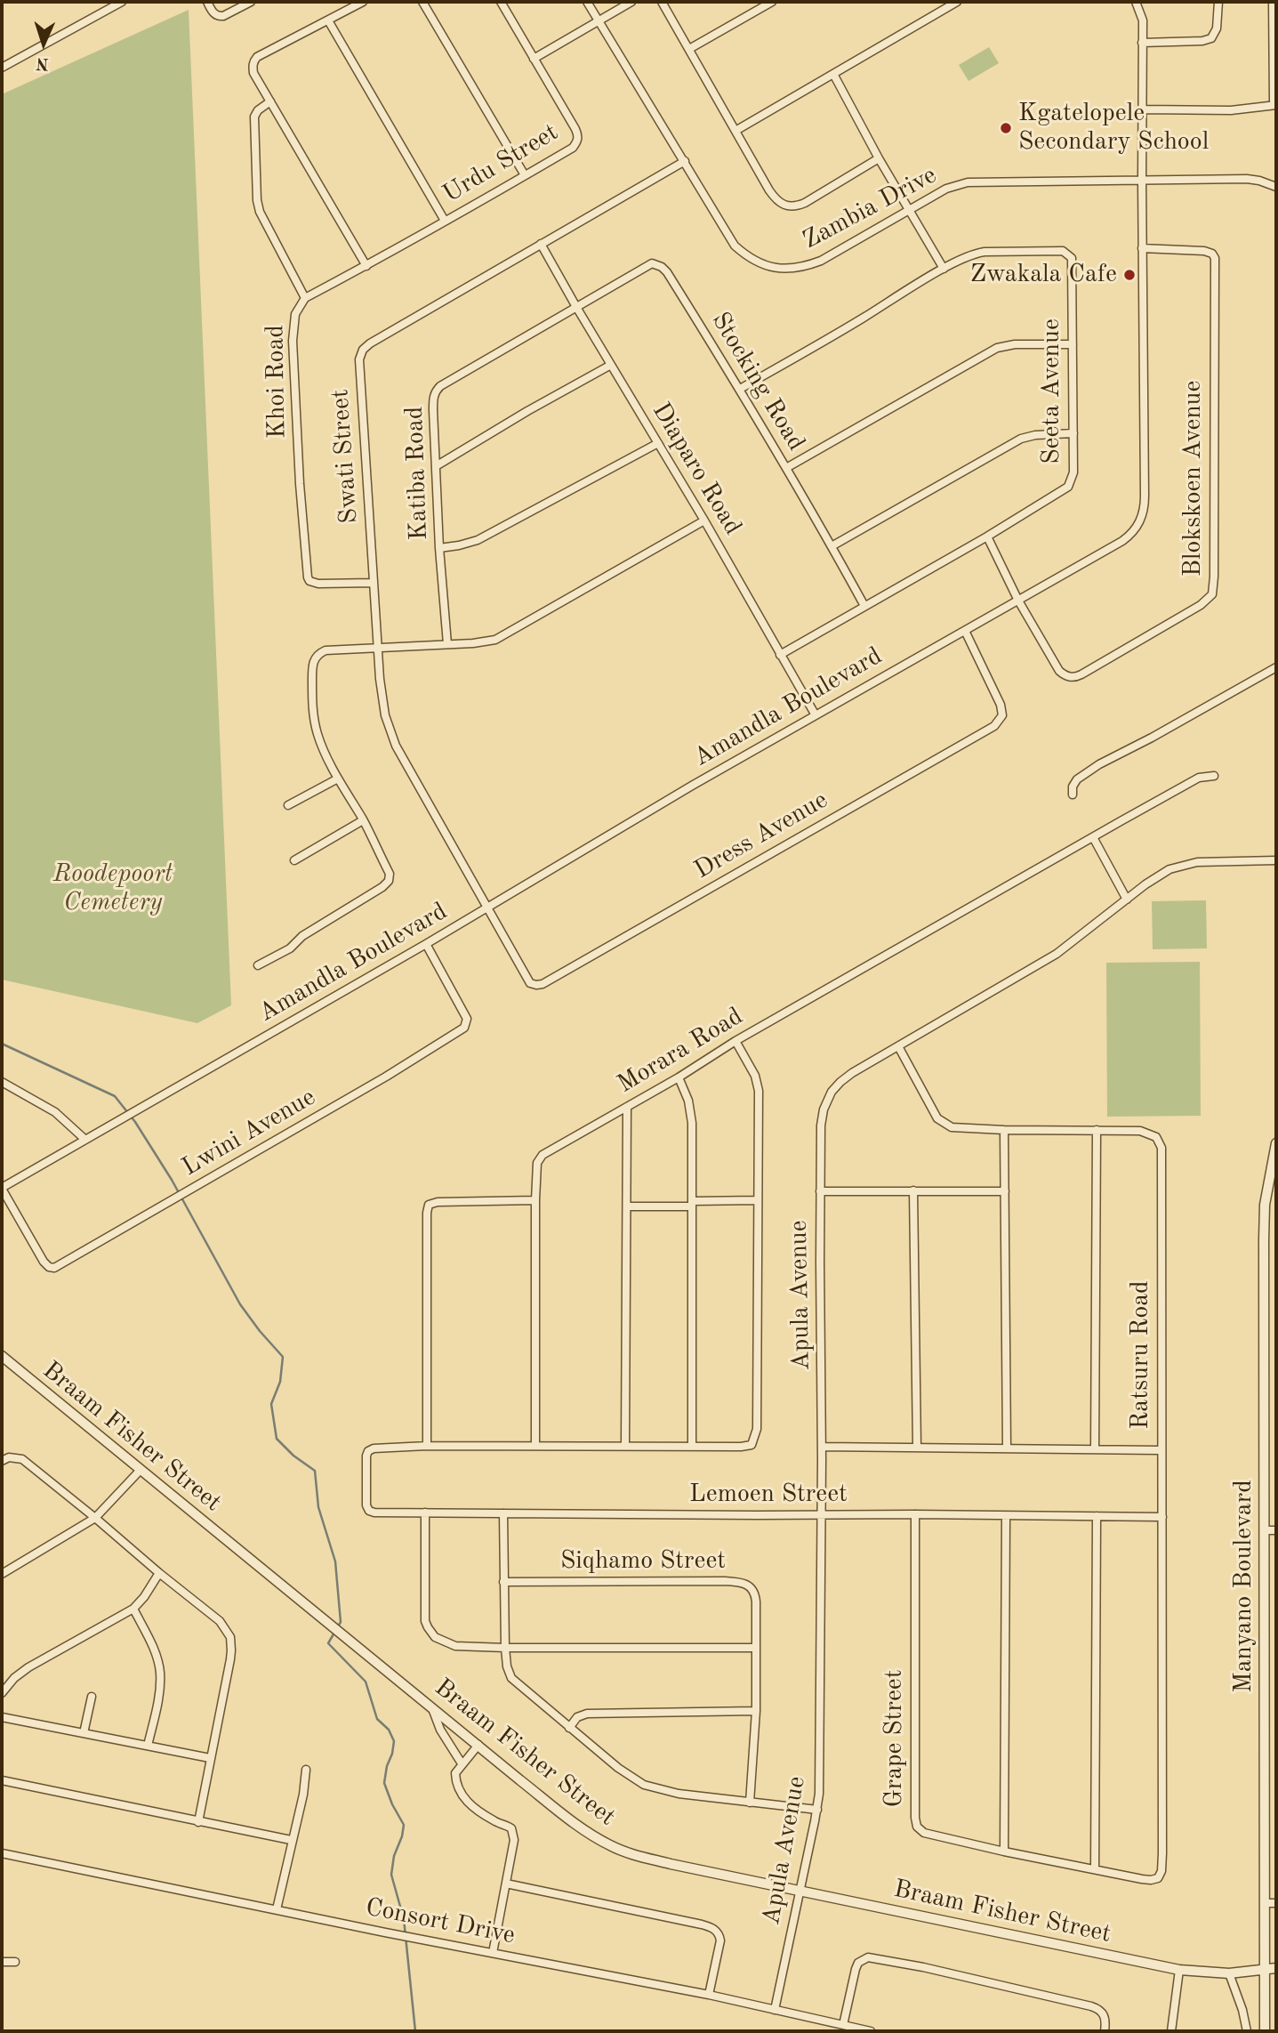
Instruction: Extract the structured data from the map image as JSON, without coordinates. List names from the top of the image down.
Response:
{
  "streets": {
    "street": [
      "Urdu Street",
      "Zambia Drive",
      "Khoi Road",
      "Stocking Road",
      "Seeta Avenue",
      "Swati Street",
      "Diaparo Road",
      "Katiba Road",
      "Blokskoen Avenue",
      "Amandla Boulevard",
      "Dress Avenue",
      "Morara Road",
      "Lwini Avenue",
      "Apula Avenue",
      "Ratsuru Road",
      "Braam Fisher Street",
      "Lemoen Street",
      "Siqhamo Street",
      "Manyano Boulevard",
      "Grape Street",
      "Consort Drive"
    ]
  },
  "crossings": [
    ["Urdu Street", "Khoi Road"],
    ["Zambia Drive", "Swati Street"],
    ["Zambia Drive", "Amandla Boulevard"],
    ["Khoi Road", "Swati Street"],
    ["Stocking Road", "Seeta Avenue"],
    ["Stocking Road", "Diaparo Road"],
    ["Stocking Road", "Katiba Road"],
    ["Seeta Avenue", "Diaparo Road"],
    ["Seeta Avenue", "Blokskoen Avenue"],
    ["Swati Street", "Diaparo Road"],
    ["Swati Street", "Amandla Boulevard"],
    ["Swati Street", "Dress Avenue"],
    ["Diaparo Road", "Katiba Road"],
    ["Diaparo Road", "Amandla Boulevard"],
    ["Blokskoen Avenue", "Amandla Boulevard"],
    ["Amandla Boulevard", "Dress Avenue"],
    ["Amandla Boulevard", "Lwini Avenue"],
    ["Apula Avenue", "Ratsuru Road"],
    ["Apula Avenue", "Braam Fisher Street"],
    ["Apula Avenue", "Lemoen Street"],
    ["Apula Avenue", "Consort Drive"],
    ["Ratsuru Road", "Lemoen Street"],
    ["Ratsuru Road", "Grape Street"],
    ["Braam Fisher Street", "Manyano Boulevard"],
    ["Lemoen Street", "Grape Street"]
  ],
  "parks": ["Roodepoort Cemetery"],
  "places": ["Kgatelopele Secondary School", "Zwakala Cafe"],
  "north": "bottom"
}
